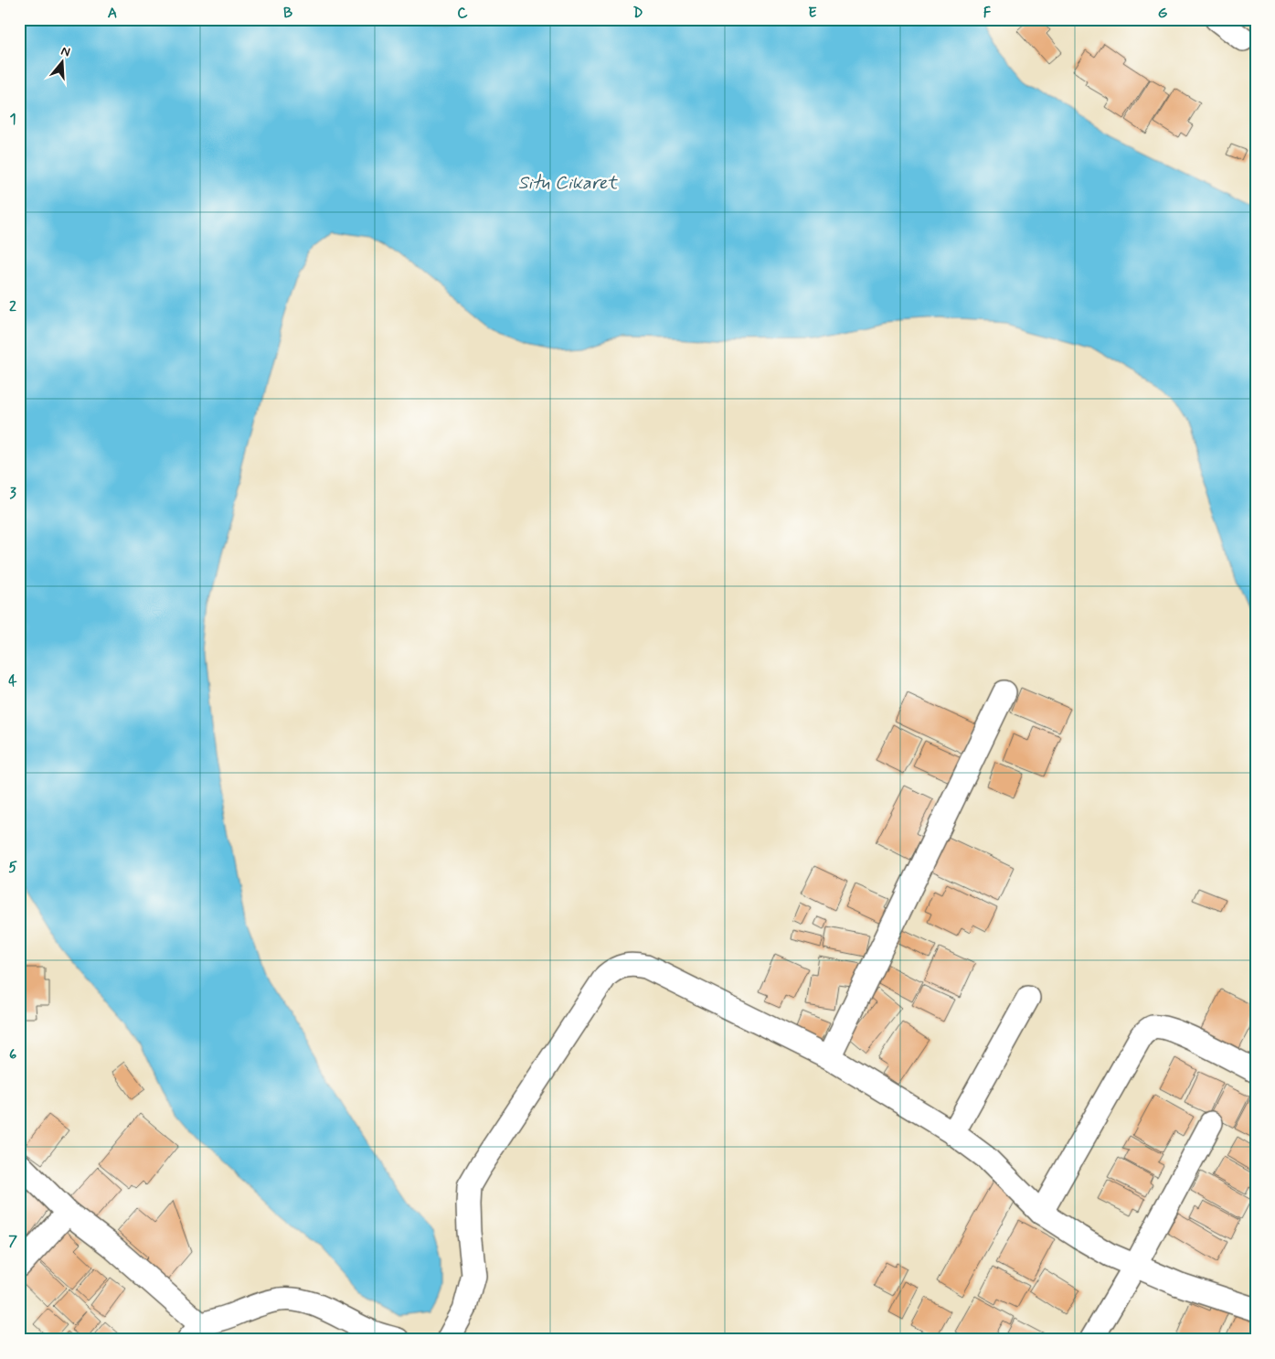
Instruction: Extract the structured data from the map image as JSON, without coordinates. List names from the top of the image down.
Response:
{
  "water": ["Situ Cikaret"],
  "north": "top",
  "grid": {
    "columns": [
      "A",
      "B",
      "C",
      "D",
      "E",
      "F",
      "G"
    ],
    "rows": [
      "1",
      "2",
      "3",
      "4",
      "5",
      "6",
      "7"
    ]
  }
}
